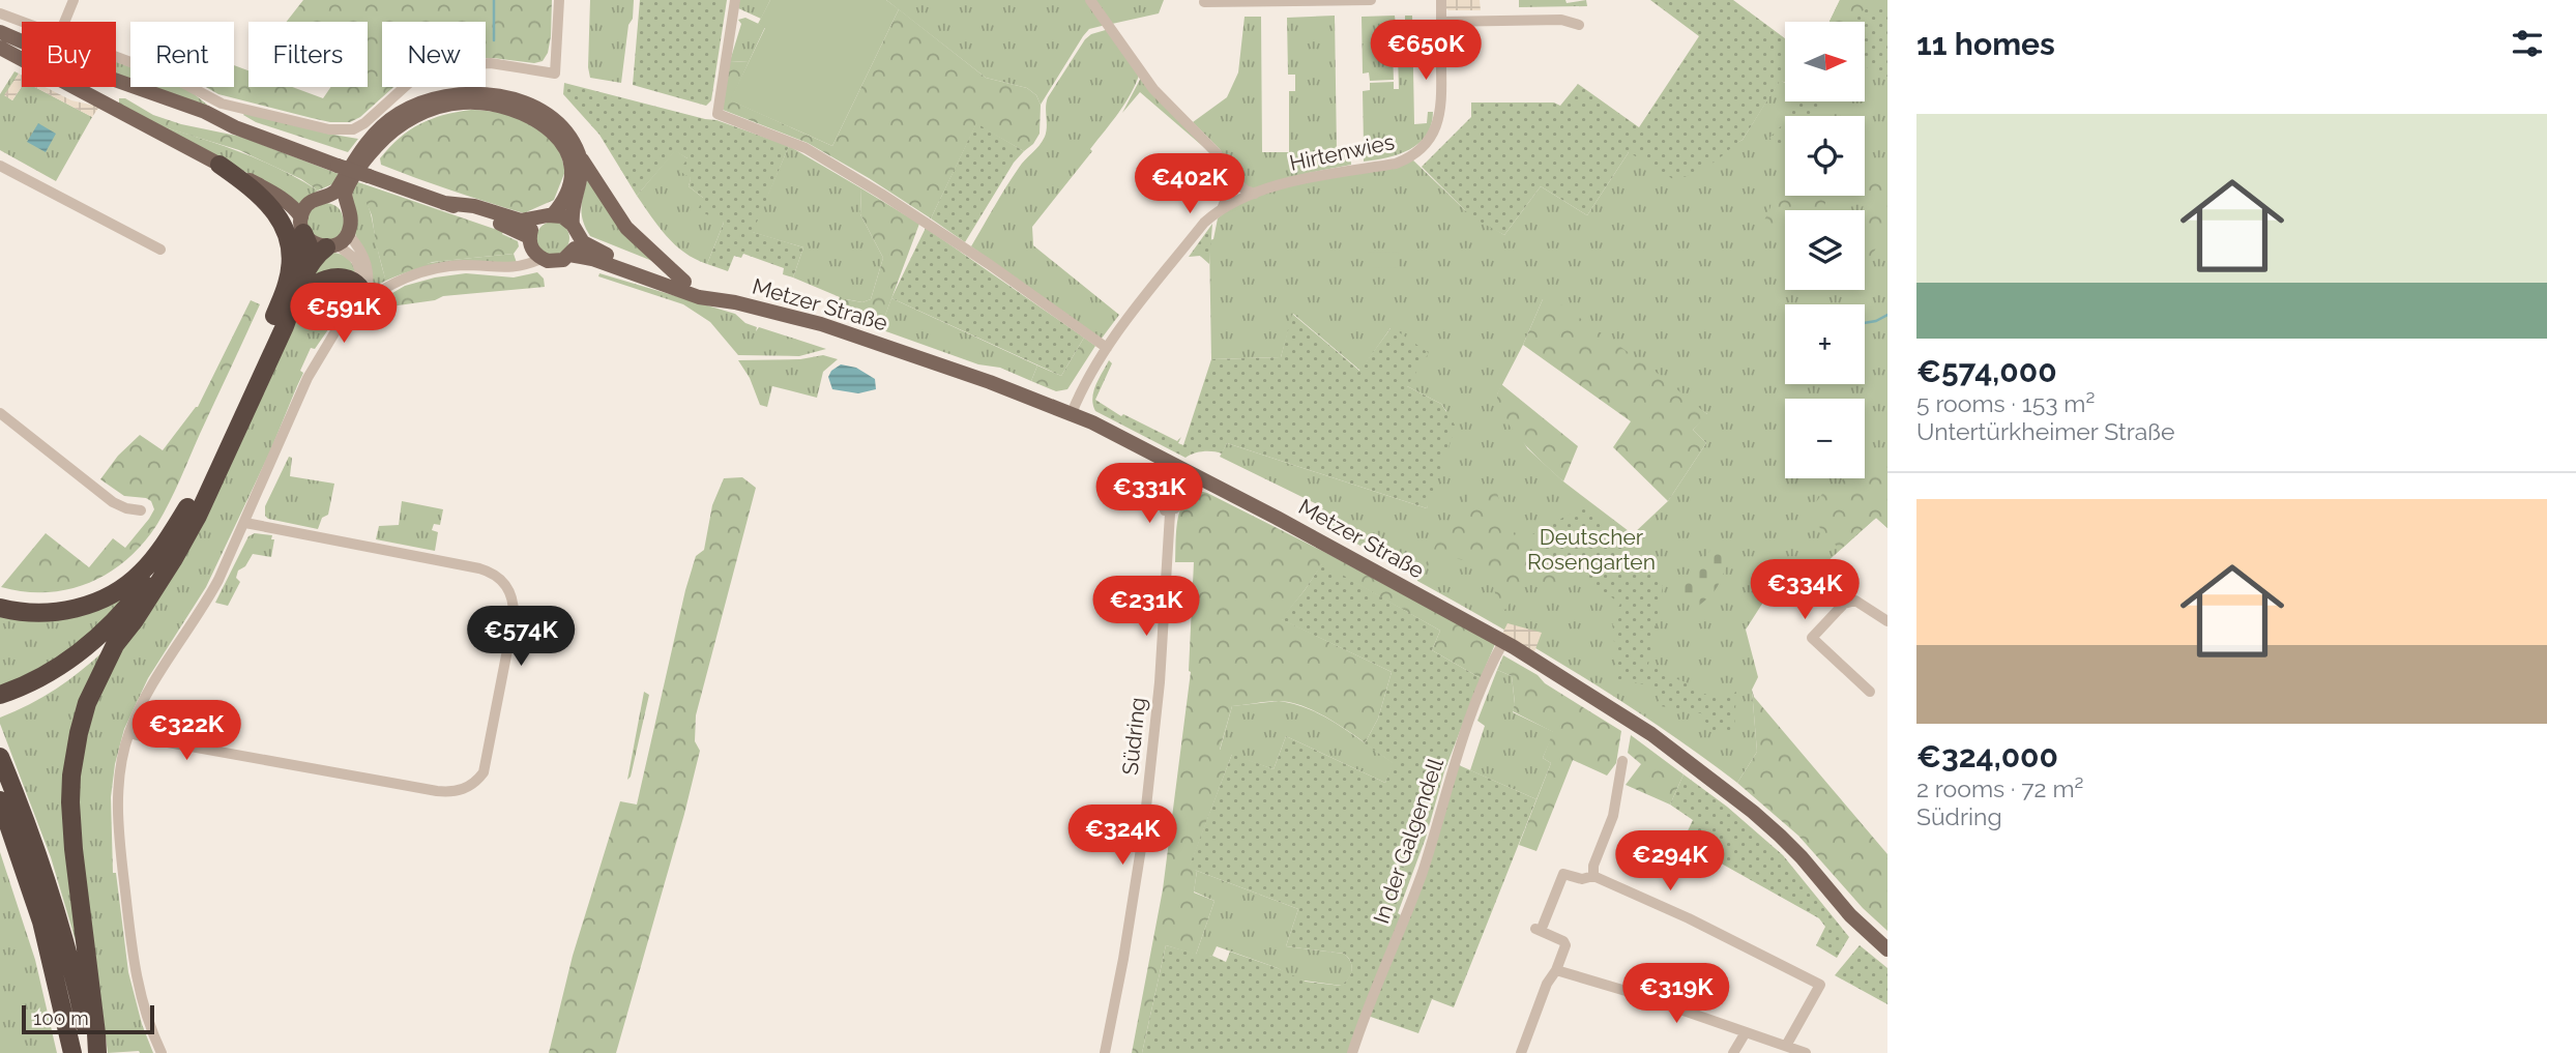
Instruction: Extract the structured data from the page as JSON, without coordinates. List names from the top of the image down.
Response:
{
  "streets": {
    "main road": ["Metzer Straße"],
    "street": ["Hirtenwies", "Südring", "In der Galgendell"]
  },
  "crossings": [
    ["Hirtenwies", "Metzer Straße"],
    ["Metzer Straße", "Südring"],
    ["Metzer Straße", "In der Galgendell"]
  ],
  "parks": ["Deutscher Rosengarten"],
  "scale_bar": "100 m",
  "north": "right",
  "page": {
    "heading": "11 homes",
    "price": [
      "€650K",
      "€402K",
      "€591K",
      "€331K",
      "€334K",
      "€231K",
      "€574K",
      "€322K",
      "€324K",
      "€294K",
      "€319K"
    ],
    "map_buttons": ["+", "−"],
    "chip": [
      "Buy",
      "Rent",
      "Filters",
      "New"
    ],
    "list": [
      {
        "name": "€574,000",
        "note": "5 rooms · 153 m² · Untertürkheimer Straße"
      },
      {
        "name": "€324,000",
        "note": "2 rooms · 72 m² · Südring"
      }
    ],
    "scale": "100 m"
  }
}
